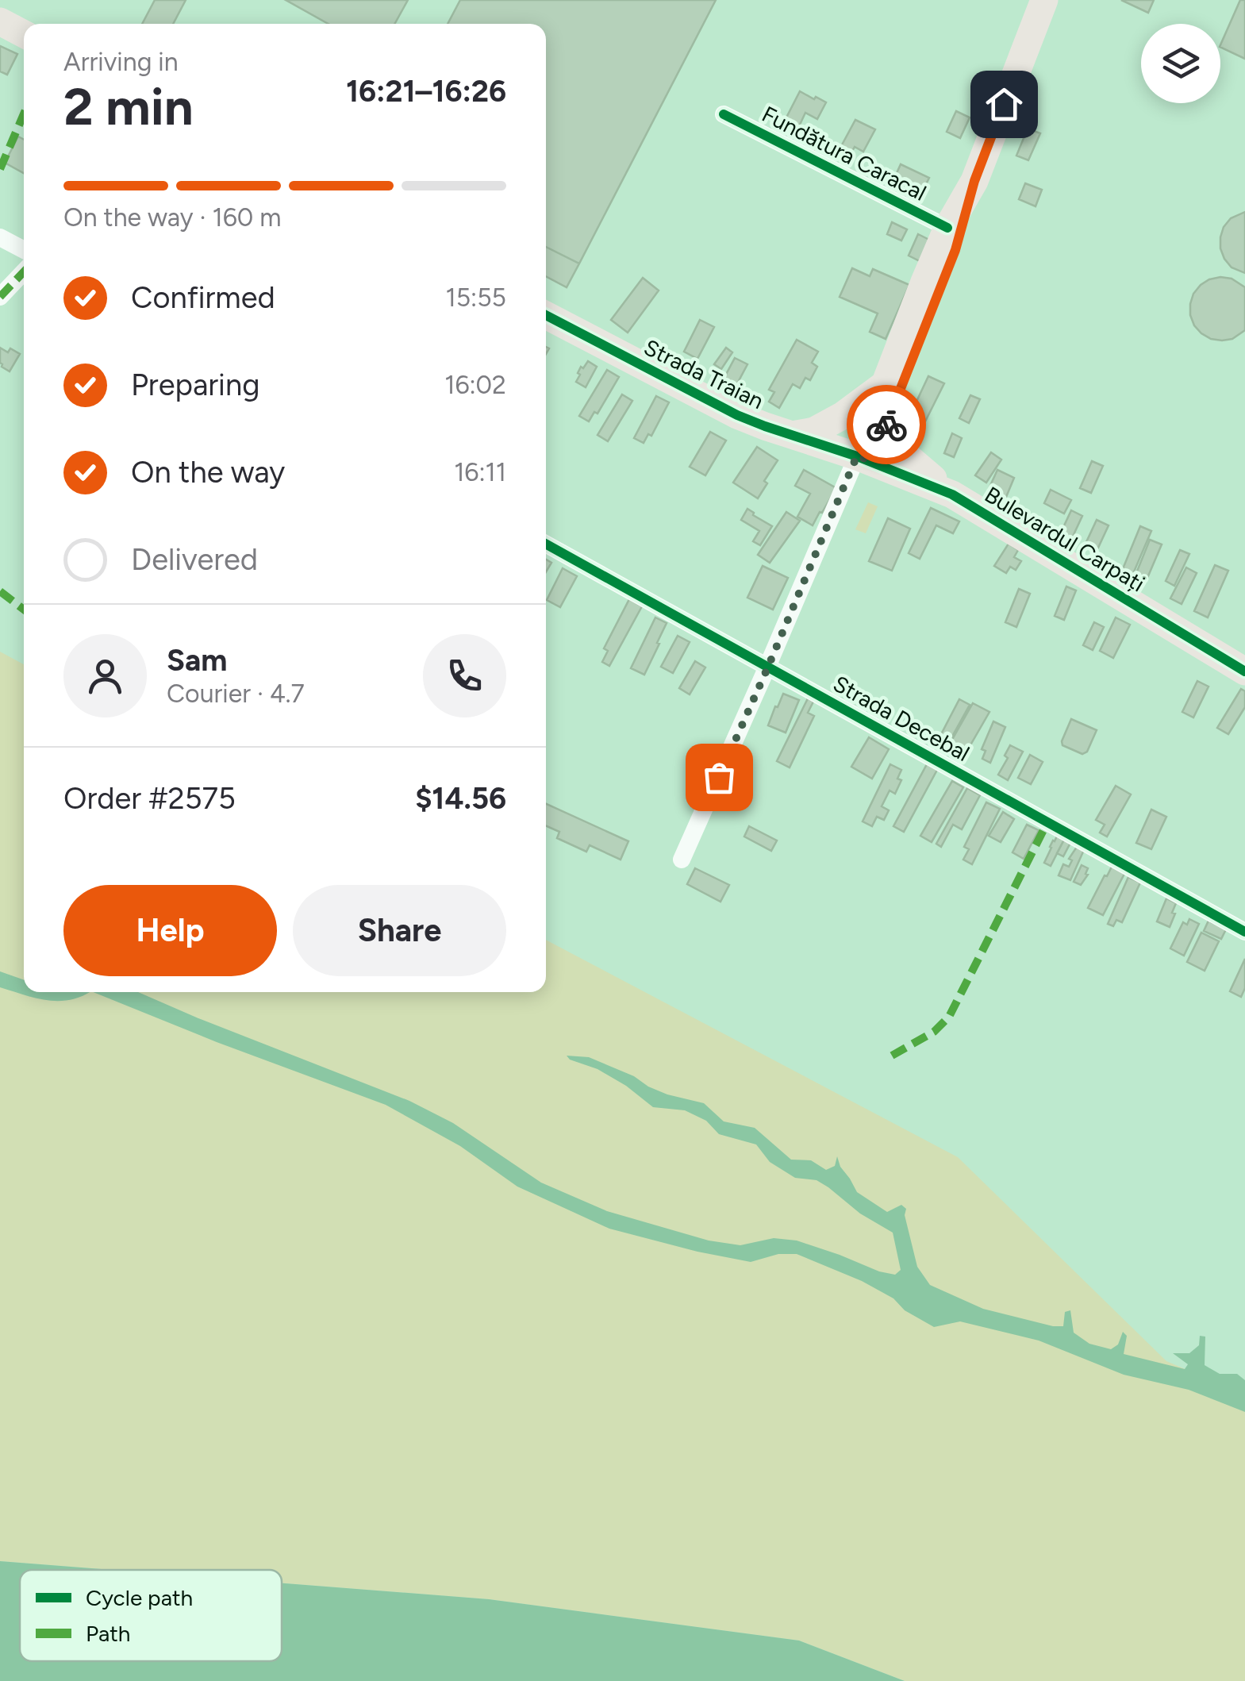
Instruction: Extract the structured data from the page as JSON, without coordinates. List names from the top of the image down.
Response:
{
  "streets": {
    "main road": ["Strada Traian", "Bulevardul Carpați"],
    "street": ["Fundătura Caracal", "Strada Decebal"]
  },
  "crossings": [
    ["Strada Traian", "Bulevardul Carpați"]
  ],
  "legend": ["Cycle path", "Path"],
  "page": {
    "heading": ["2 min", "Arriving in", "16:21–16:26"],
    "panel": [
      "Sam",
      "Courier · 4.7",
      "Order #2575",
      "$14.56"
    ],
    "bar": "On the way · 160 m",
    "list": [
      ["Confirmed", "15:55"],
      ["Preparing", "16:02"],
      ["On the way", "16:11"],
      "Delivered"
    ],
    "buttons": ["Help", "Share"]
  }
}
